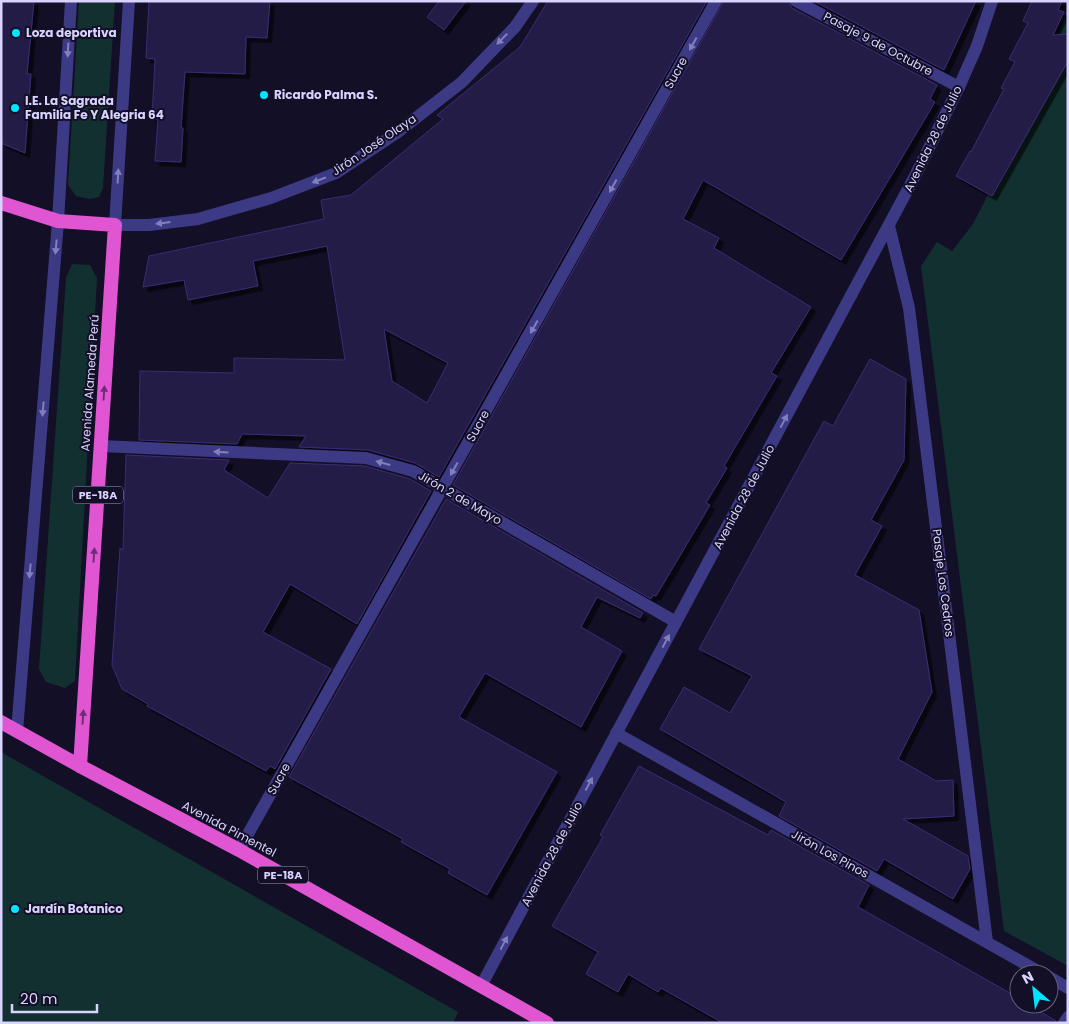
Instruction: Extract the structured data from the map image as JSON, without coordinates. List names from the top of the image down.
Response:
{
  "streets": {
    "highway": ["Avenida Alameda Perú", "PE-18A", "Avenida Pimentel"],
    "street": [
      "Pasaje 9 de Octubre",
      "Sucre",
      "Avenida 28 de Julio",
      "Jirón José Olaya",
      "Jirón 2 de Mayo",
      "Pasaje Los Cedros",
      "Jirón Los Pinos"
    ]
  },
  "crossings": [
    ["Pasaje 9 de Octubre", "Avenida 28 de Julio"],
    ["Sucre", "Jirón 2 de Mayo"],
    ["Sucre", "Avenida Pimentel"],
    ["Avenida 28 de Julio", "Jirón 2 de Mayo"],
    ["Avenida 28 de Julio", "Pasaje Los Cedros"],
    ["Avenida 28 de Julio", "Avenida Pimentel"],
    ["Avenida 28 de Julio", "Jirón Los Pinos"],
    ["Jirón José Olaya", "Avenida Alameda Perú"],
    ["Avenida Alameda Perú", "Jirón 2 de Mayo"],
    ["Avenida Alameda Perú", "Avenida Pimentel"],
    ["Pasaje Los Cedros", "Jirón Los Pinos"]
  ],
  "one_way": [
    "Sucre",
    "Avenida 28 de Julio",
    "Jirón José Olaya",
    "Jirón 2 de Mayo"
  ],
  "places": [
    "Loza deportiva",
    "Ricardo Palma S.",
    "I.E. La Sagrada Familia Fe Y Alegria 64",
    "Jardín Botanico"
  ],
  "scale_bar": "20 m",
  "north": "top left"
}
